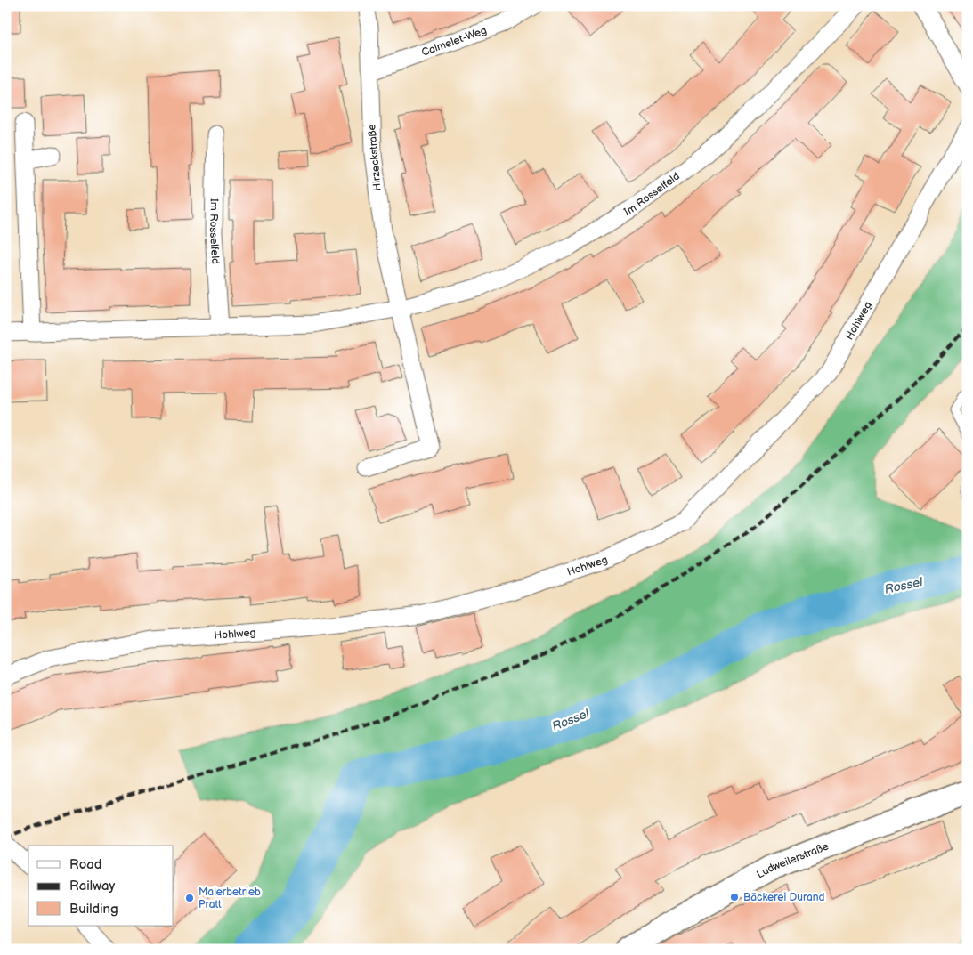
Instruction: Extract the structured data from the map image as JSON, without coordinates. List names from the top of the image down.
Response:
{
  "streets": {
    "main road": ["Ludweilerstraße"],
    "street": [
      "Calmelet-Weg",
      "Hirzeckstraße",
      "Im Rosselfeld",
      "Hohlweg"
    ]
  },
  "crossings": [
    ["Calmelet-Weg", "Hirzeckstraße"],
    ["Hirzeckstraße", "Im Rosselfeld"]
  ],
  "water": ["Rossel"],
  "places": ["Bäckerei Durand", "Malerbetrieb Pratt"],
  "legend": ["Road", "Railway", "Building"]
}
